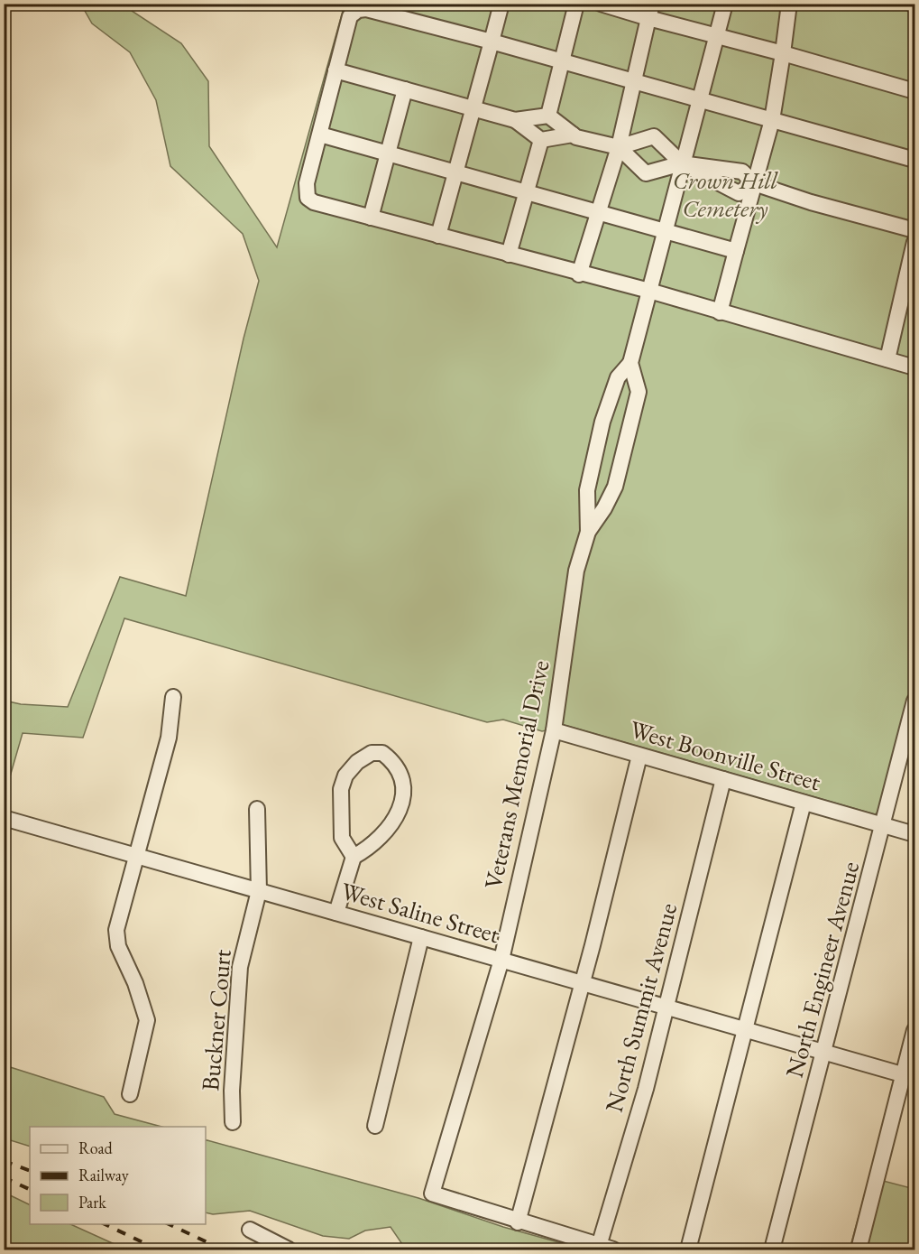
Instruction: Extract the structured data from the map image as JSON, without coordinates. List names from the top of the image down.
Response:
{
  "streets": {
    "street": [
      "West Boonville Street",
      "Veterans Memorial Drive",
      "West Saline Street",
      "North Engineer Avenue",
      "North Summit Avenue",
      "Buckner Court"
    ]
  },
  "crossings": [
    ["West Boonville Street", "Veterans Memorial Drive"],
    ["West Boonville Street", "North Engineer Avenue"],
    ["West Boonville Street", "North Summit Avenue"],
    ["Veterans Memorial Drive", "West Saline Street"],
    ["West Saline Street", "North Engineer Avenue"],
    ["West Saline Street", "North Summit Avenue"],
    ["West Saline Street", "Buckner Court"]
  ],
  "parks": ["Crown Hill Cemetery"],
  "legend": ["Road", "Railway", "Park"]
}
